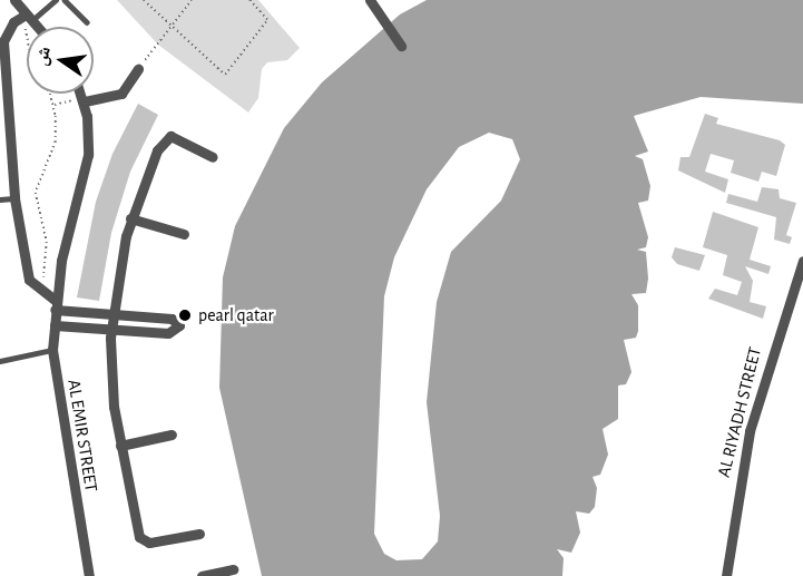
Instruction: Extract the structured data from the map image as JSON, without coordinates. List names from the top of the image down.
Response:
{
  "streets": {
    "street": ["AL RIYADH STREET", "AL EMIR STREET"]
  },
  "places": ["pearl qatar"],
  "north": "left"
}
